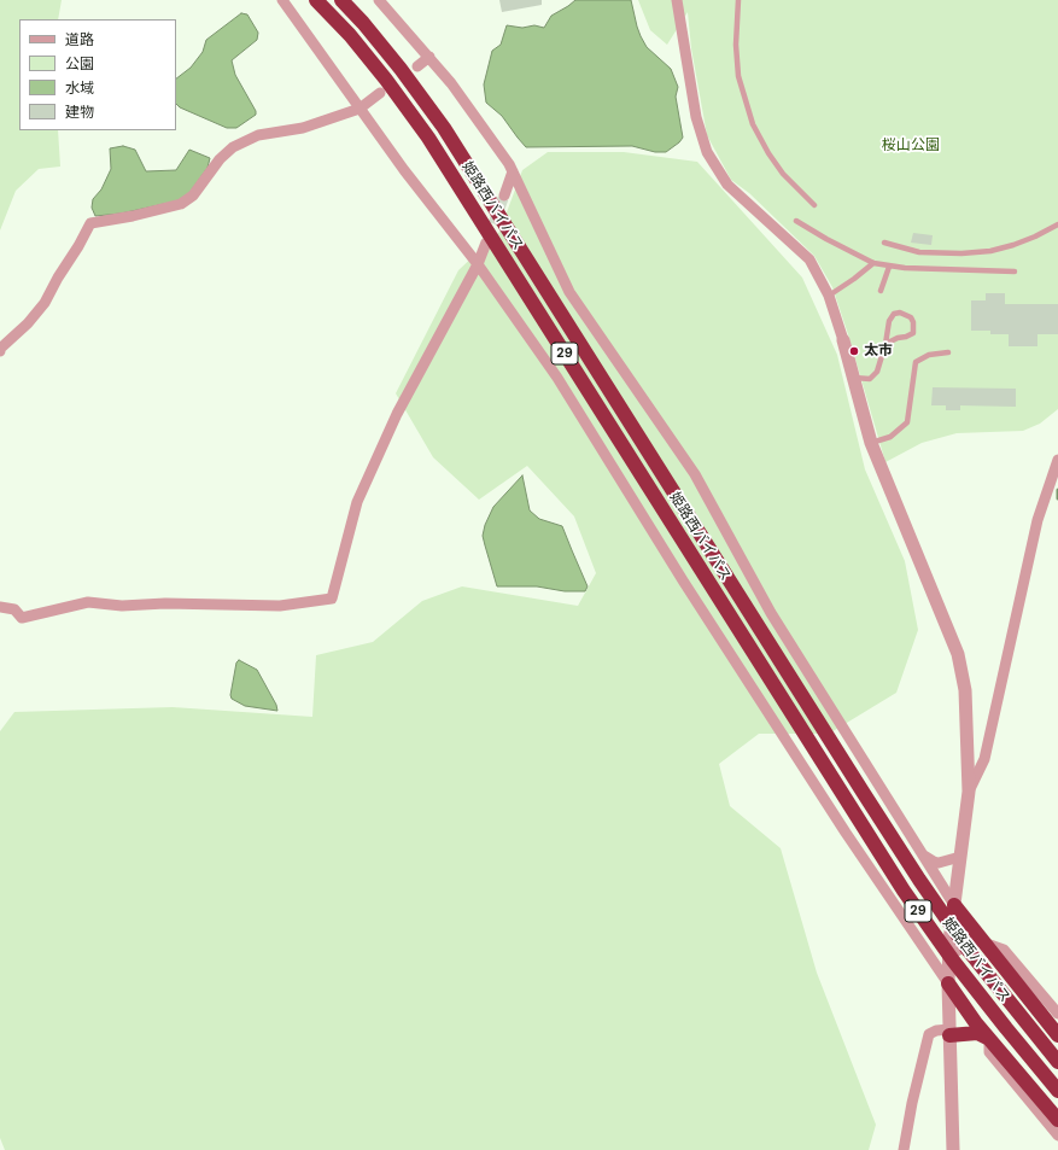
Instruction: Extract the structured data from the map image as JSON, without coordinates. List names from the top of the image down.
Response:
{
  "streets": {
    "highway": ["姫路西バイパス", "29"]
  },
  "parks": ["桜山公園"],
  "places": ["太市"],
  "legend": [
    "道路",
    "公園",
    "水域",
    "建物"
  ]
}
